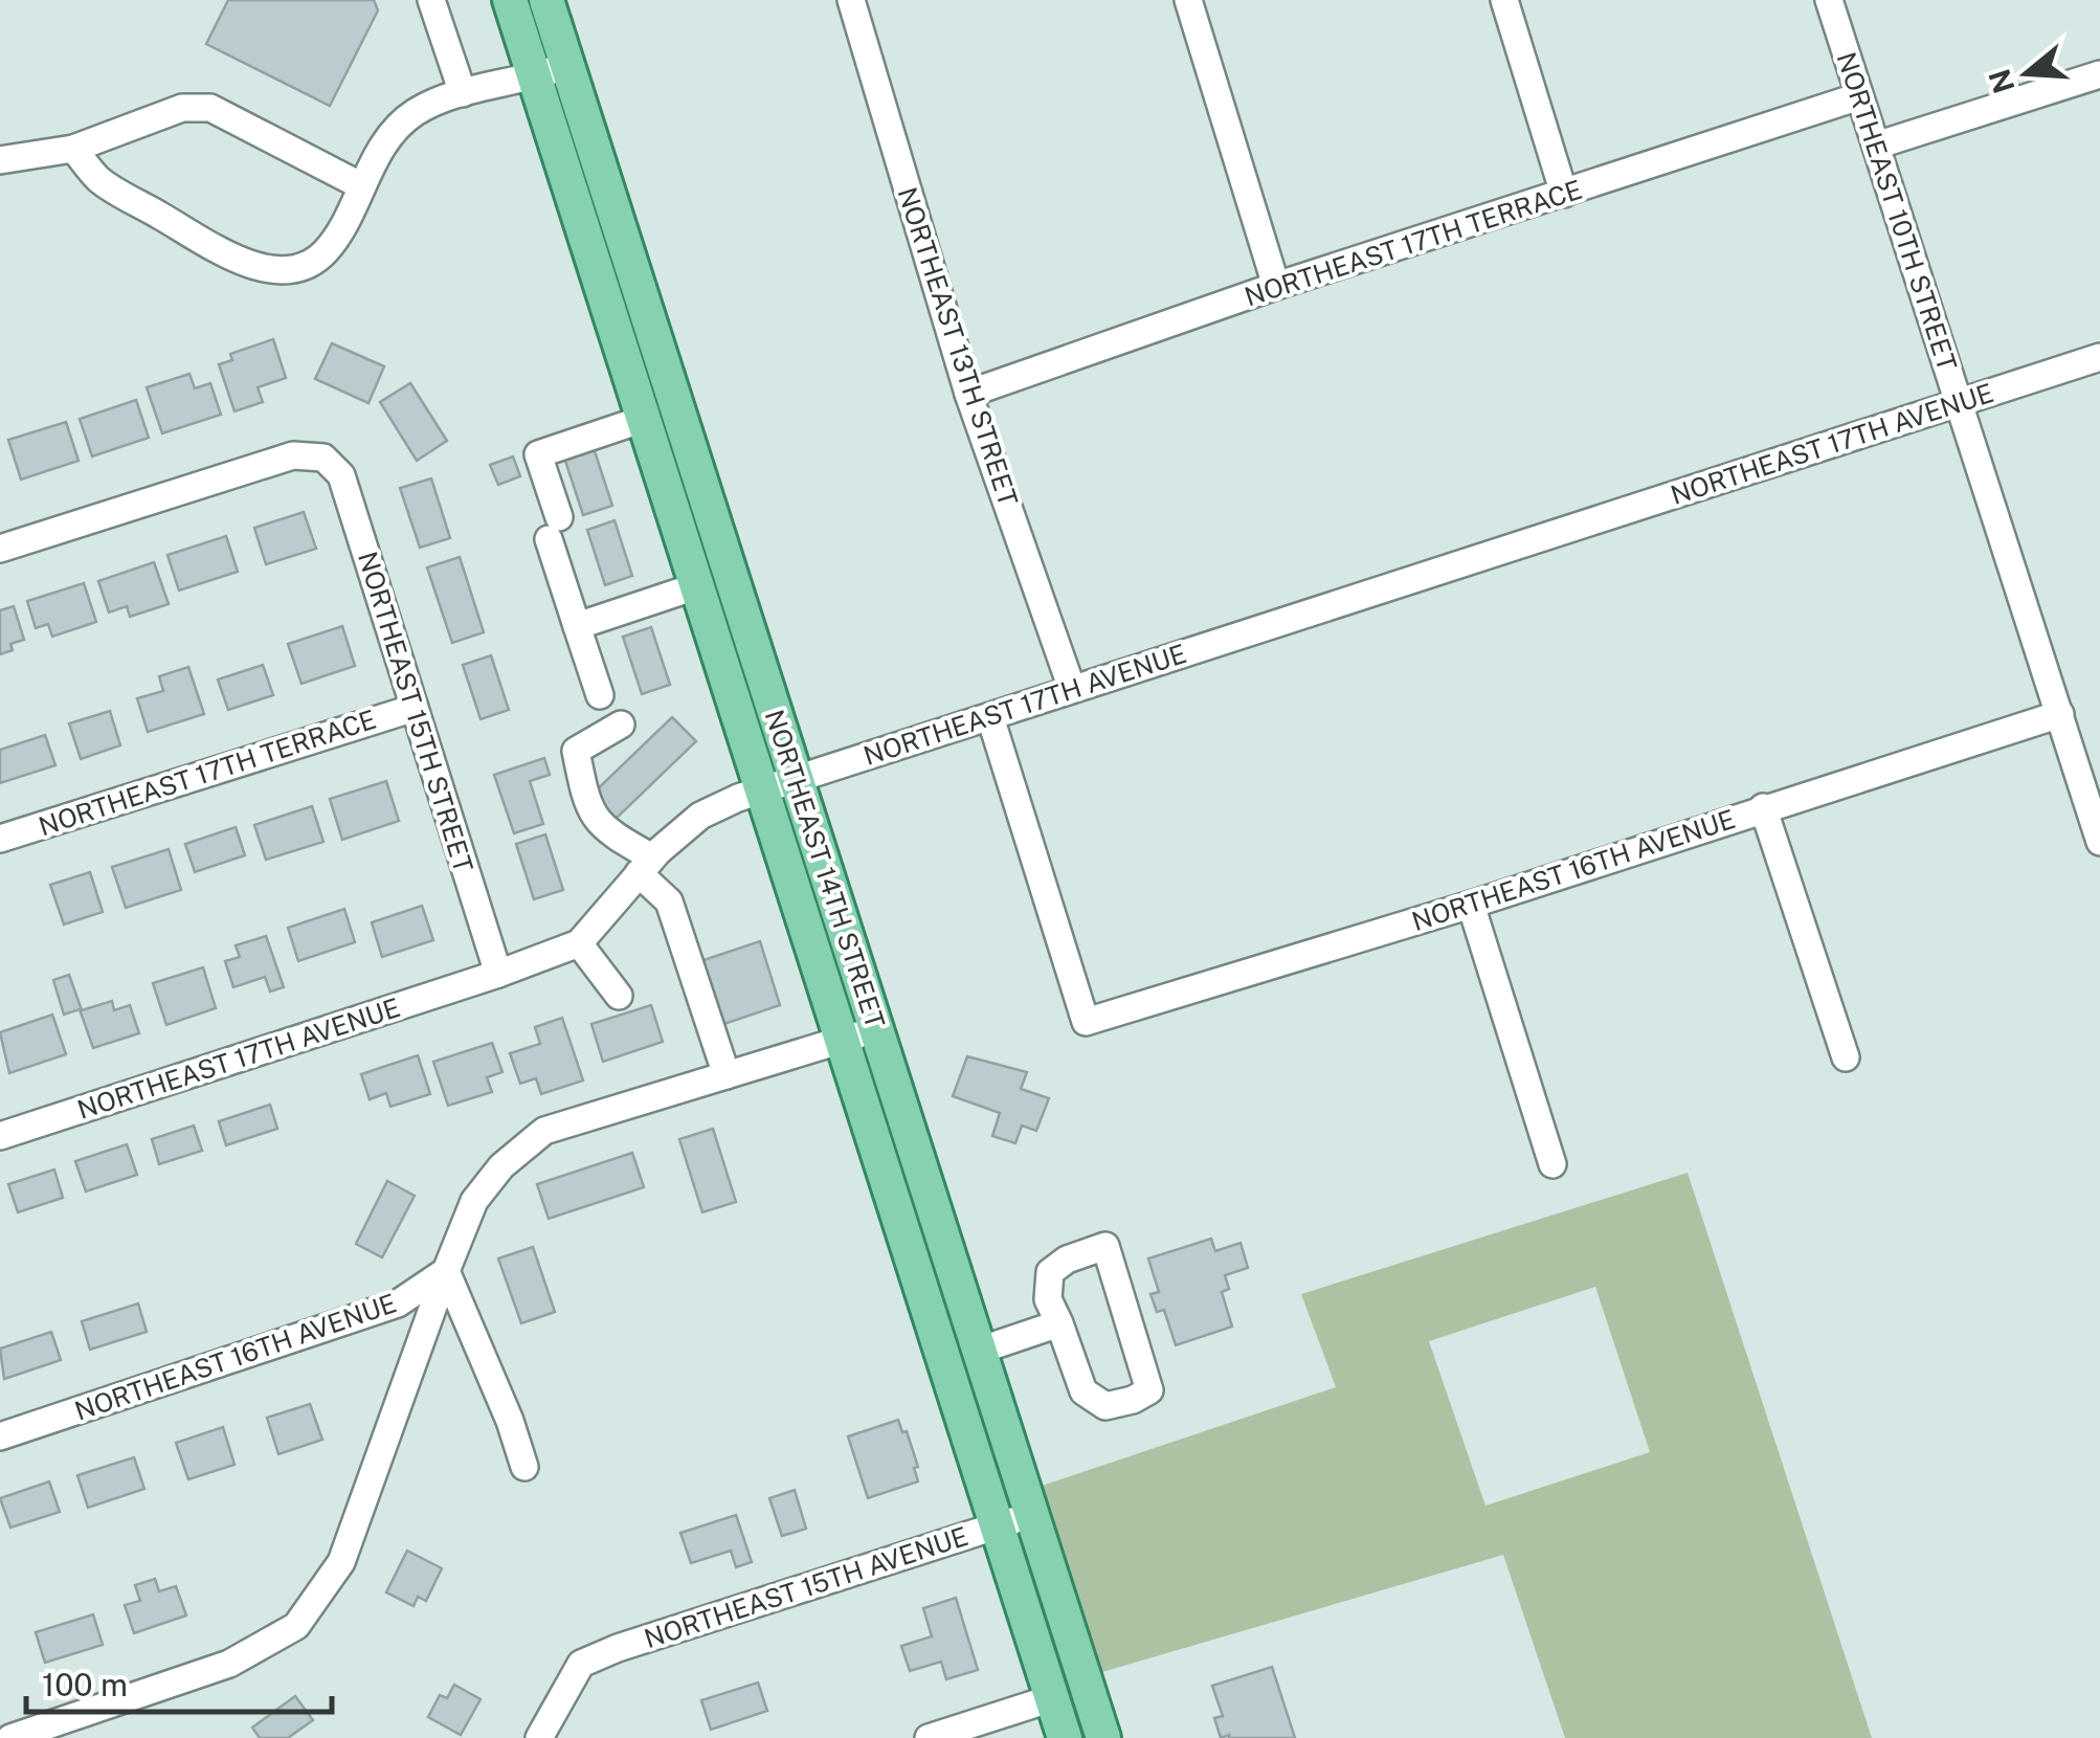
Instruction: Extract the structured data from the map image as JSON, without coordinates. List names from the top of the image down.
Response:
{
  "streets": {
    "main road": ["NORTHEAST 14TH STREET"],
    "street": [
      "NORTHEAST 10TH STREET",
      "NORTHEAST 17TH TERRACE",
      "NORTHEAST 13TH STREET",
      "NORTHEAST 17TH AVENUE",
      "NORTHEAST 15TH STREET",
      "NORTHEAST 16TH AVENUE",
      "NORTHEAST 15TH AVENUE"
    ]
  },
  "crossings": [
    ["NORTHEAST 10TH STREET", "NORTHEAST 17TH TERRACE"],
    ["NORTHEAST 10TH STREET", "NORTHEAST 17TH AVENUE"],
    ["NORTHEAST 10TH STREET", "NORTHEAST 16TH AVENUE"],
    ["NORTHEAST 17TH TERRACE", "NORTHEAST 13TH STREET"],
    ["NORTHEAST 17TH TERRACE", "NORTHEAST 15TH STREET"],
    ["NORTHEAST 13TH STREET", "NORTHEAST 17TH AVENUE"],
    ["NORTHEAST 17TH AVENUE", "NORTHEAST 15TH STREET"],
    ["NORTHEAST 17TH AVENUE", "NORTHEAST 14TH STREET"],
    ["NORTHEAST 17TH AVENUE", "NORTHEAST 16TH AVENUE"],
    ["NORTHEAST 14TH STREET", "NORTHEAST 15TH AVENUE"]
  ],
  "scale_bar": "100 m",
  "north": "left"
}
